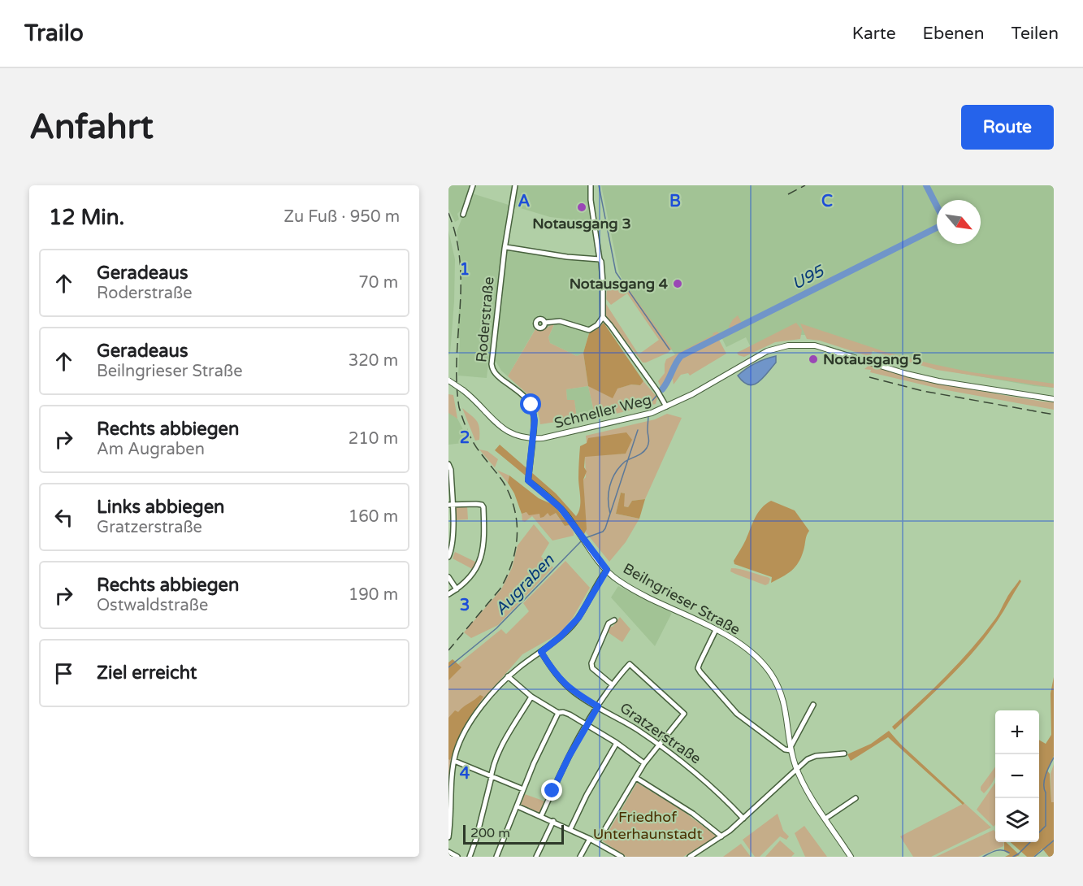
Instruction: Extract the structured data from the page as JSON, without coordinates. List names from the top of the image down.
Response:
{
  "streets": {
    "main road": ["Schneller Weg", "Beilngrieser Straße"],
    "street": ["Roderstraße", "Gratzerstraße"]
  },
  "crossings": [
    ["Roderstraße", "Schneller Weg"],
    ["Roderstraße", "Beilngrieser Straße"],
    ["Schneller Weg", "Beilngrieser Straße"]
  ],
  "water": ["U95", "Augraben"],
  "parks": ["Friedhof Unterhaunstadt"],
  "places": ["Notausgang 3", "Notausgang 4", "Notausgang 5"],
  "scale_bar": "200 m",
  "north": "bottom right",
  "page": {
    "header": "Trailo",
    "nav": ["Karte", "Ebenen", "Teilen"],
    "buttons": "Route",
    "title": "Anfahrt",
    "heading": ["12 Min.", "Zu Fuß · 950 m"],
    "list": [
      ["Geradeaus", "Roderstraße", "70 m"],
      ["Geradeaus", "Beilngrieser Straße", "320 m"],
      ["Rechts abbiegen", "Am Augraben", "210 m"],
      ["Links abbiegen", "Gratzerstraße", "160 m"],
      ["Rechts abbiegen", "Ostwaldstraße", "190 m"],
      "Ziel erreicht"
    ],
    "map_buttons": ["+", "−"],
    "scale": "200 m"
  },
  "grid": {
    "columns": ["A", "B", "C"],
    "rows": [
      "1",
      "2",
      "3",
      "4"
    ]
  }
}
